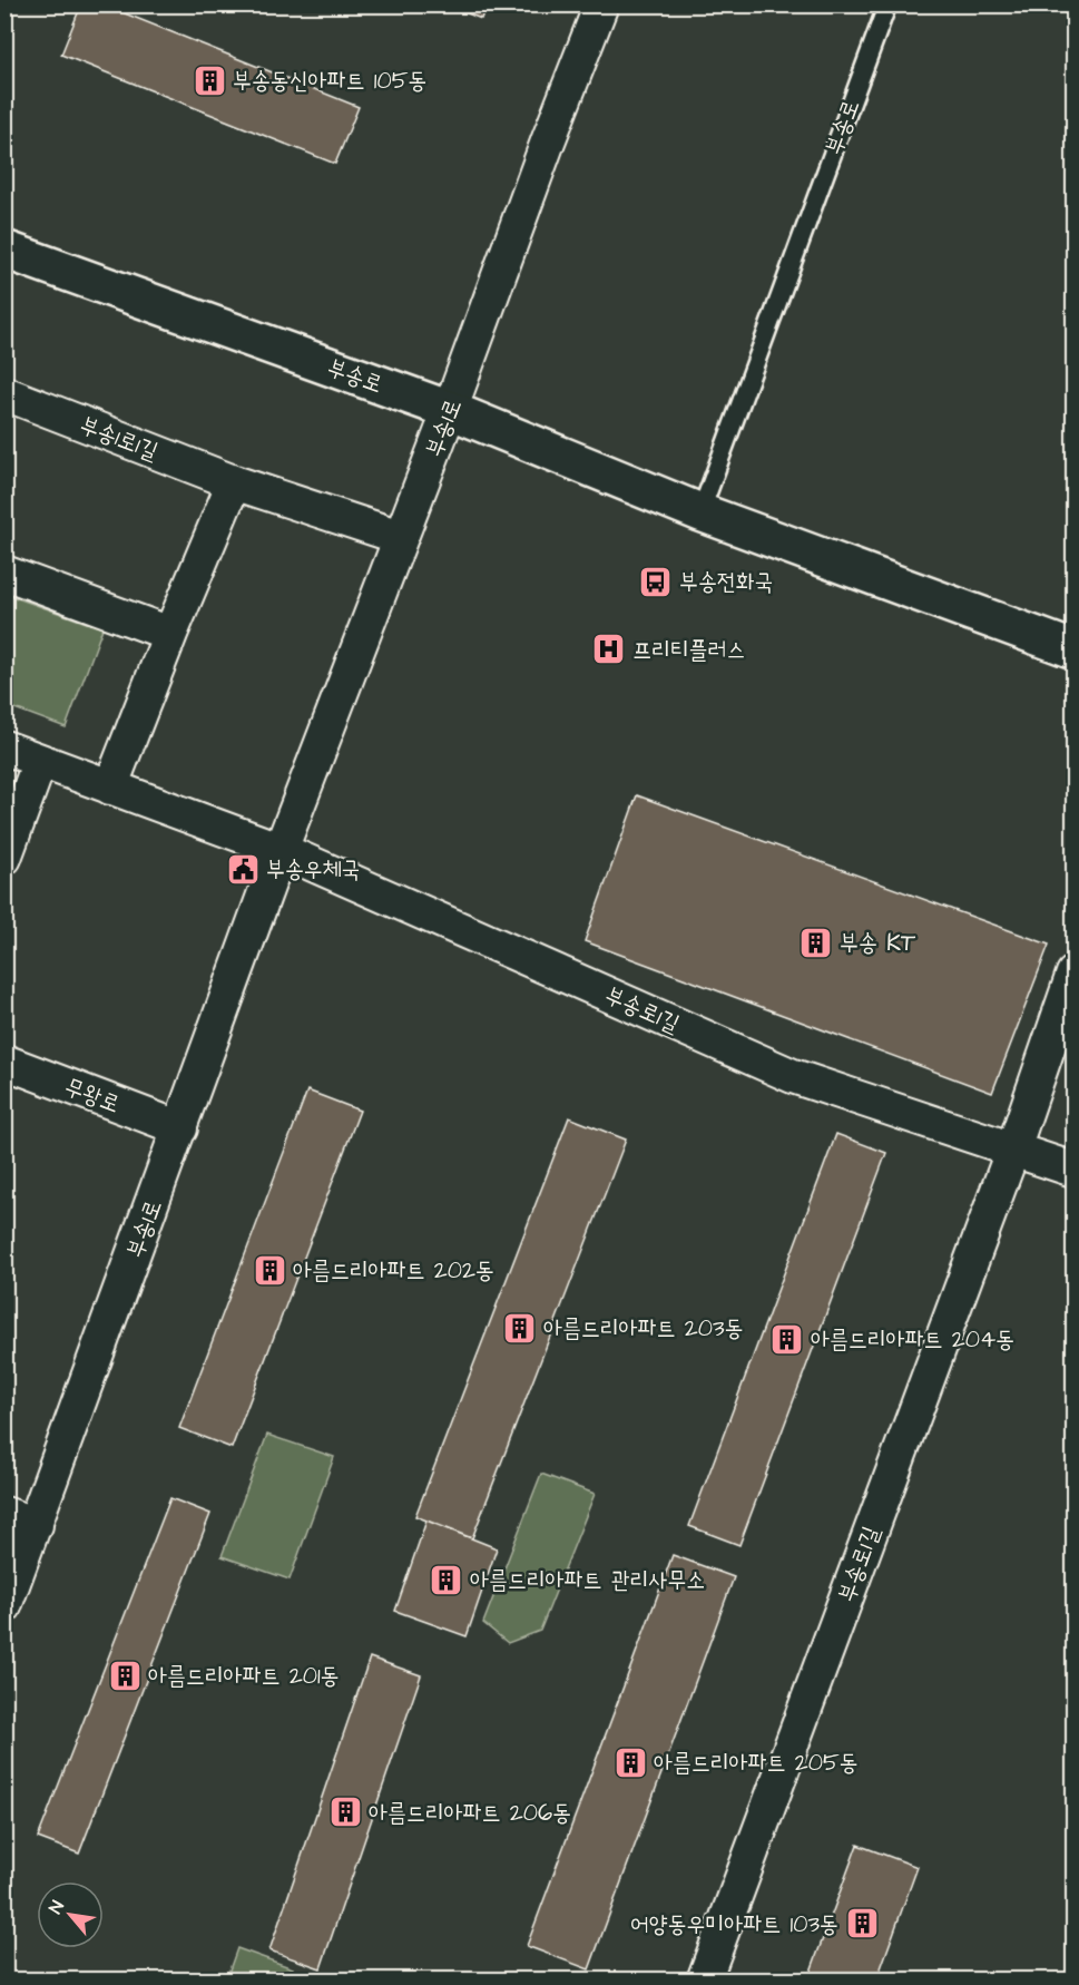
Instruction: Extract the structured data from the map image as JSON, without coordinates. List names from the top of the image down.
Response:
{
  "streets": {
    "street": [
      "부송로",
      "부송1로",
      "부송1로1길",
      "부송로1길",
      "무왕로"
    ]
  },
  "crossings": [
    ["부송로", "부송1로"],
    ["부송1로", "부송1로1길"],
    ["부송1로", "부송로1길"],
    ["부송1로", "무왕로"]
  ],
  "places": {
    "building": [
      "부송동신아파트 105동",
      "부송 KT",
      "아름드리아파트 202동",
      "아름드리아파트 203동",
      "아름드리아파트 204동",
      "아름드리아파트 관리사무소",
      "아름드리아파트 201동",
      "아름드리아파트 205동",
      "아름드리아파트 206동",
      "어양동우미아파트 103동"
    ],
    "bus stop": ["부송전화국"],
    "hospital": ["프리티플러스"],
    "public building": ["부송우체국"]
  },
  "north": "top left"
}
